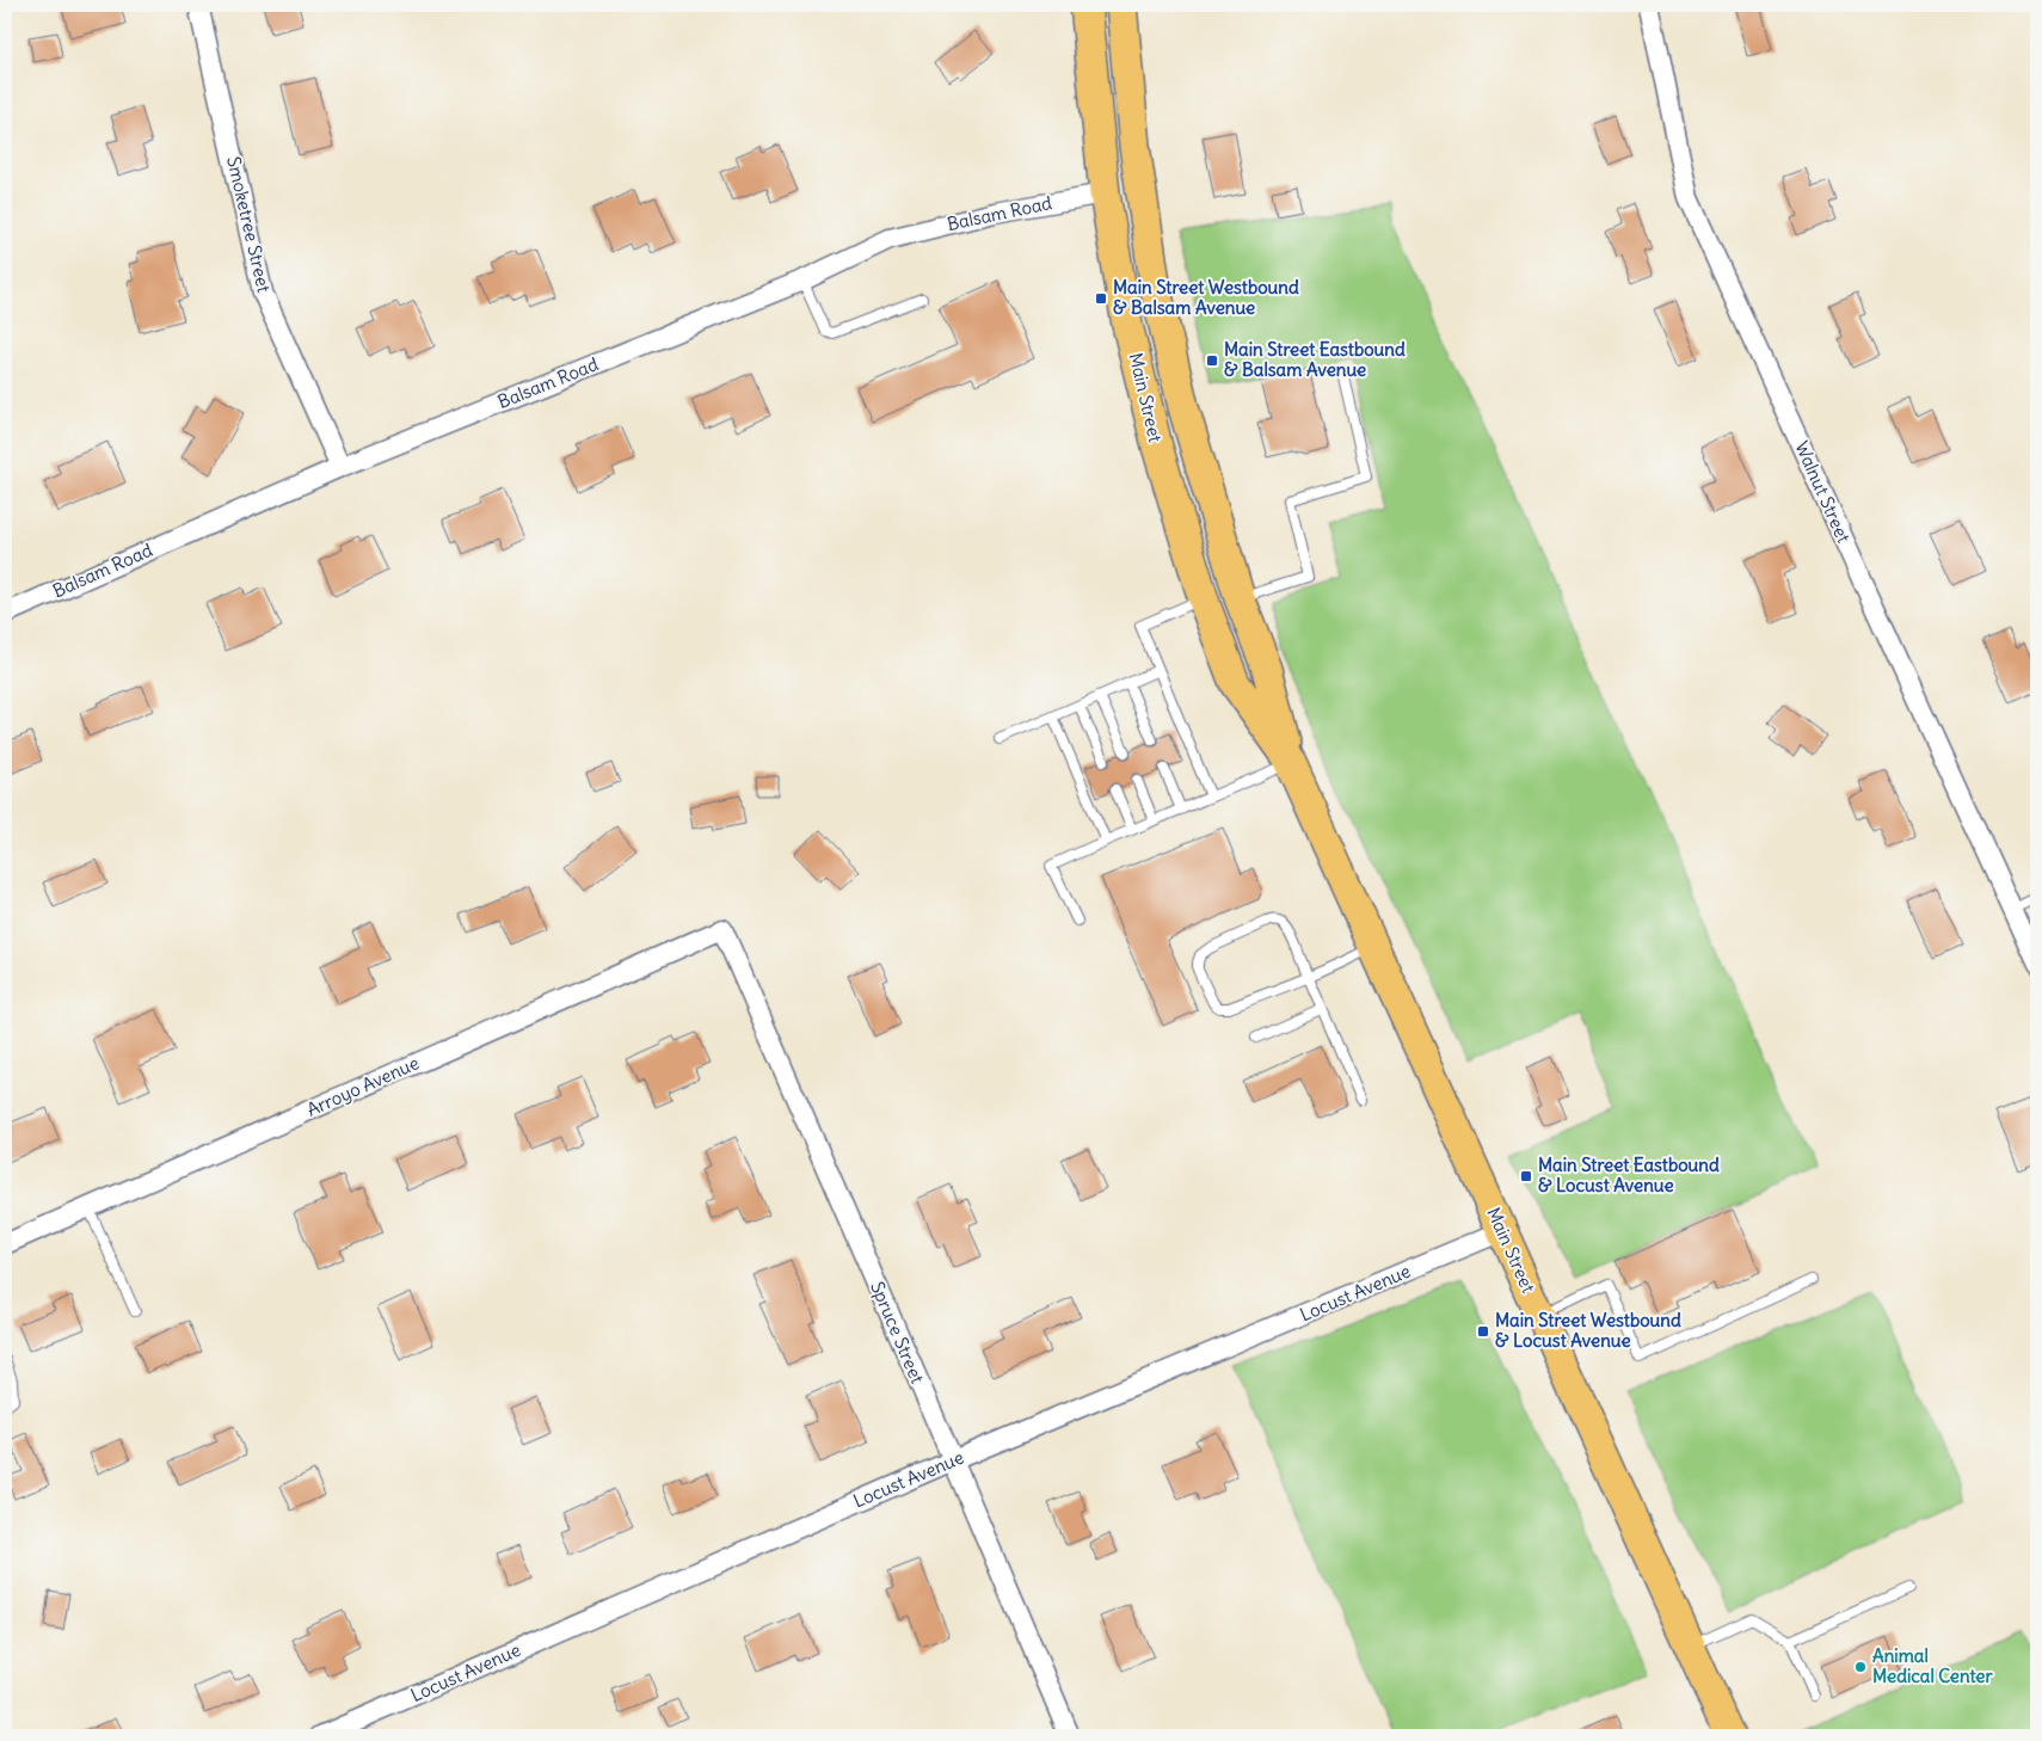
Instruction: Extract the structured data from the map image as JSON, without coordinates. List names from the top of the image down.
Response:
{
  "streets": {
    "main road": ["Main Street"],
    "street": [
      "Balsam Road",
      "Smoketree Street",
      "Walnut Street",
      "Arroyo Avenue",
      "Locust Avenue",
      "Spruce Street"
    ]
  },
  "crossings": [
    ["Balsam Road", "Smoketree Street"],
    ["Balsam Road", "Main Street"],
    ["Main Street", "Locust Avenue"],
    ["Arroyo Avenue", "Spruce Street"],
    ["Locust Avenue", "Spruce Street"]
  ],
  "places": {
    "transit": [
      "Main Street Westbound & Balsam Avenue",
      "Main Street Eastbound & Balsam Avenue",
      "Main Street Eastbound & Locust Avenue",
      "Main Street Westbound & Locust Avenue"
    ],
    "other": ["Animal Medical Center"]
  }
}
